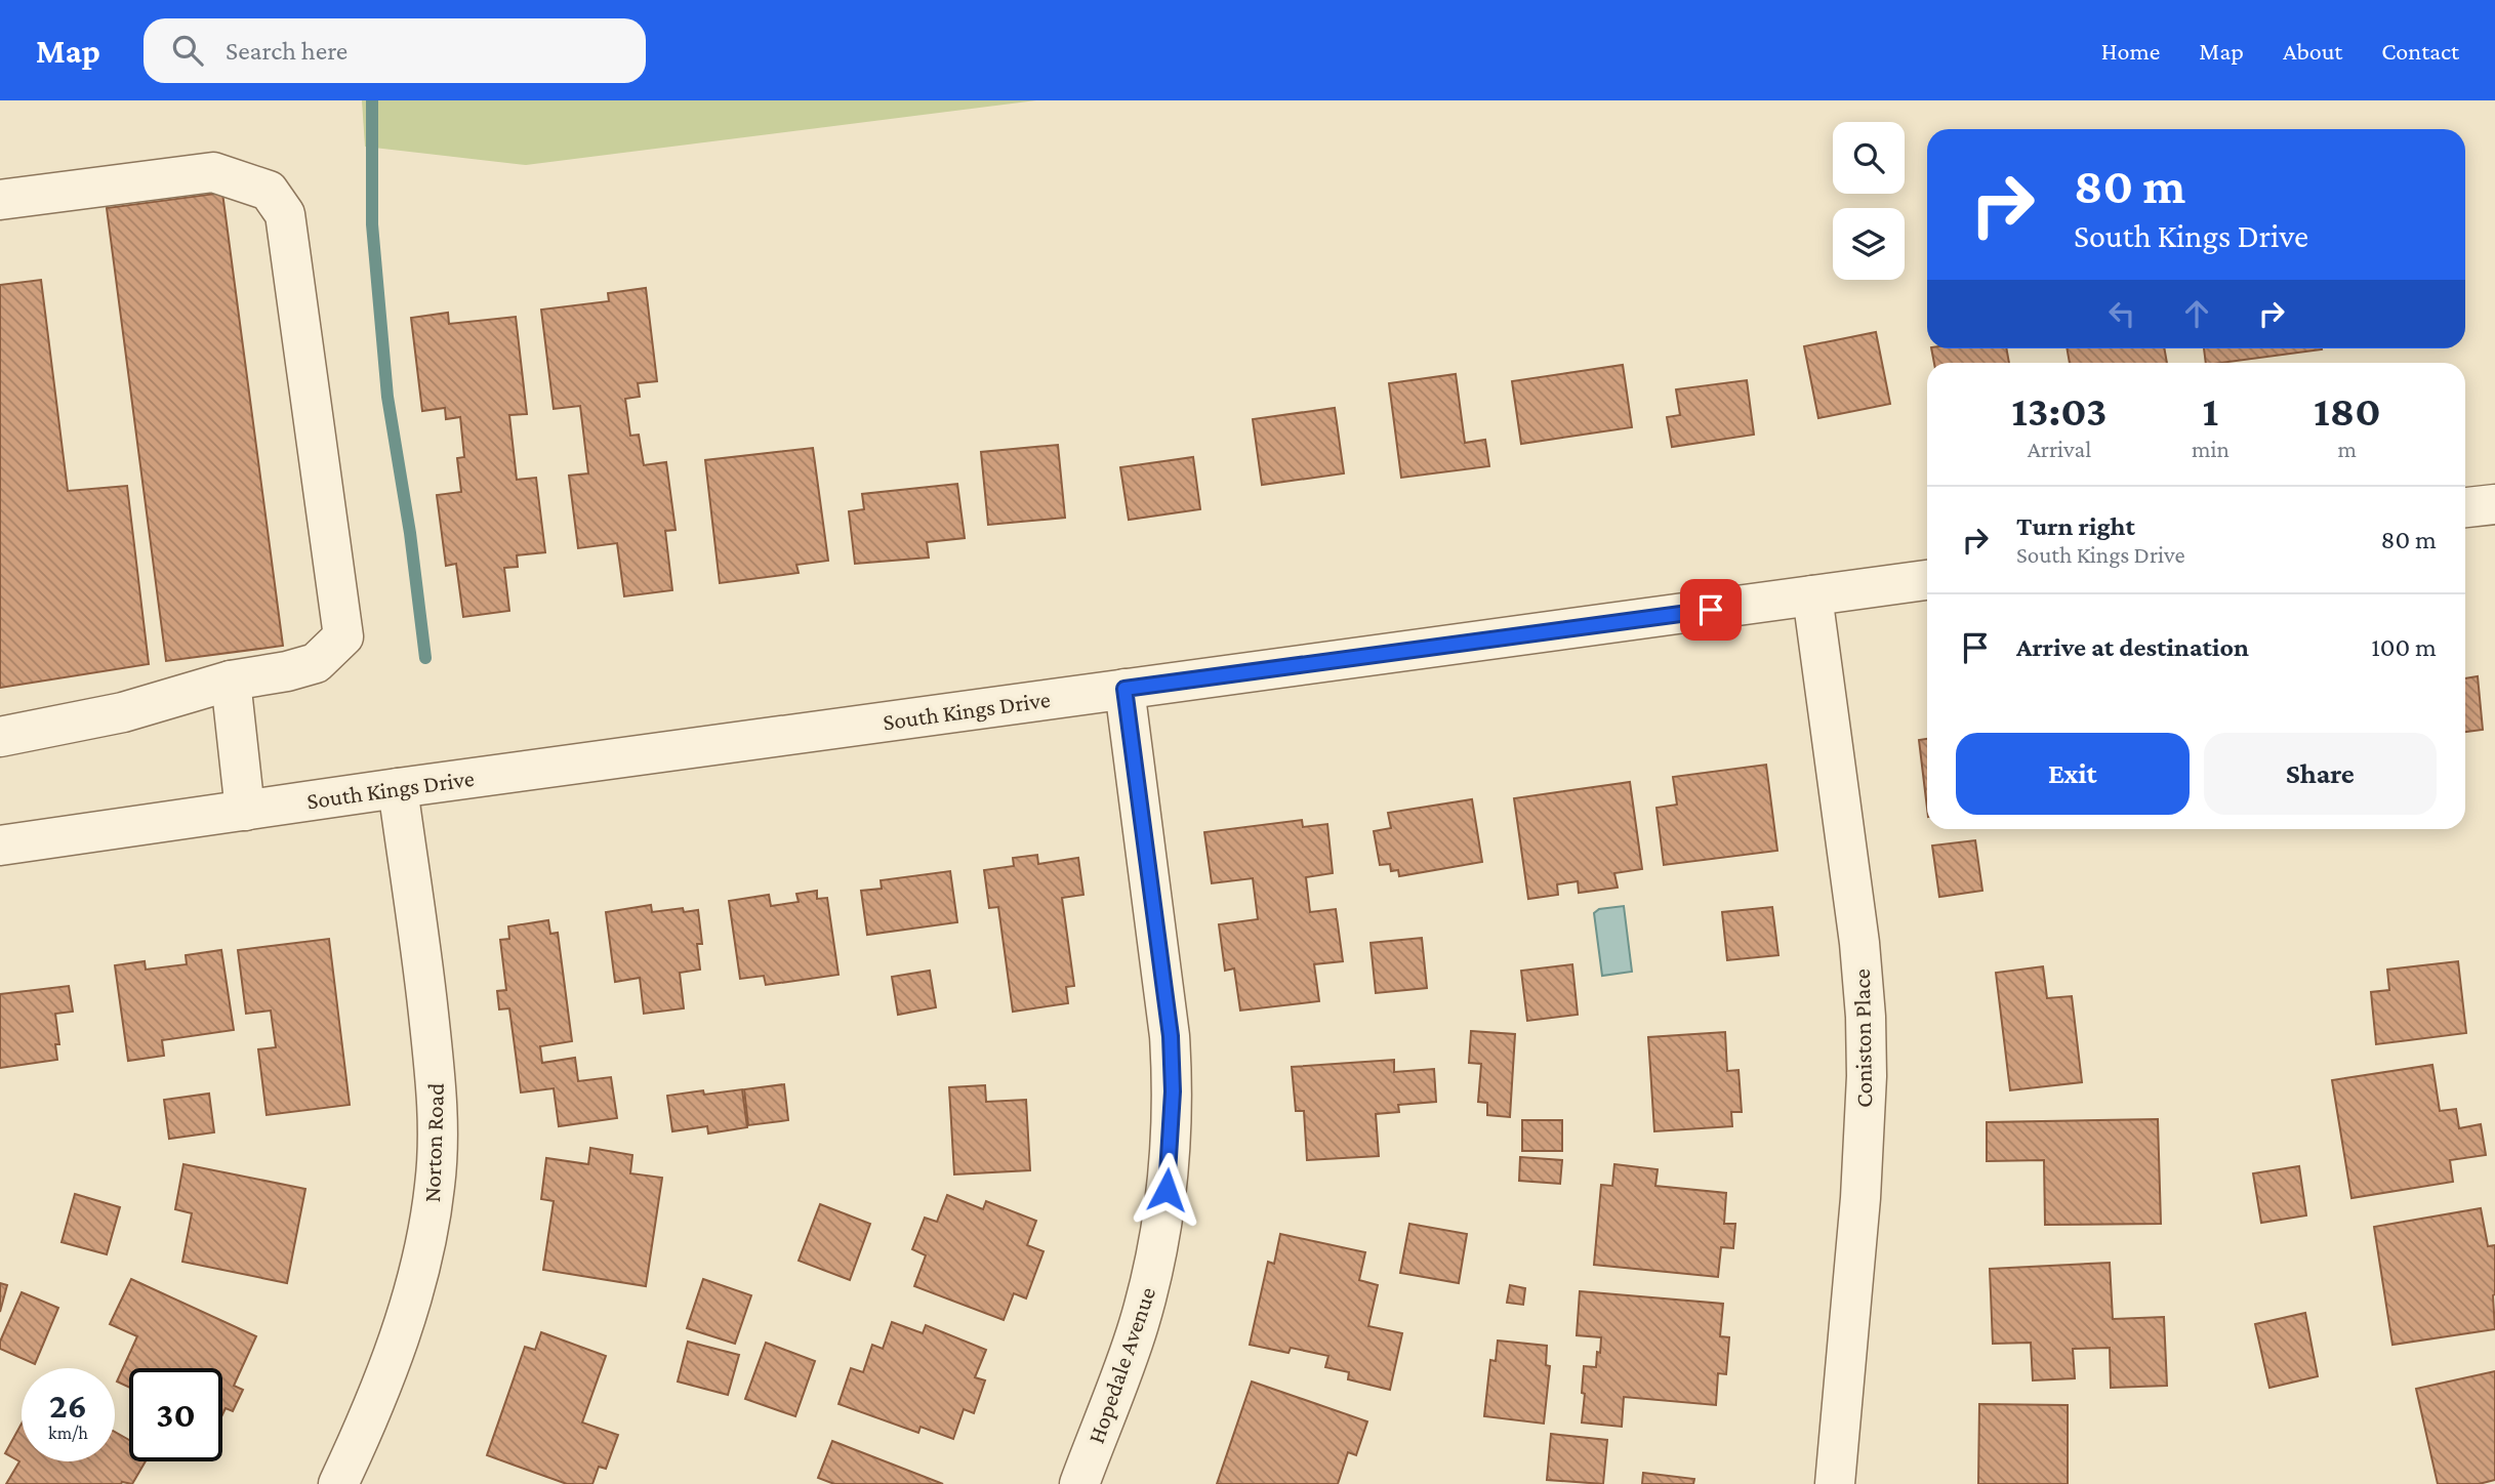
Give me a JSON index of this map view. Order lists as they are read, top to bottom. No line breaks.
{"streets":{"street":["South Kings Drive","Coniston Place","Norton Road","Hopedale Avenue"]},"crossings":[["South Kings Drive","Coniston Place"],["South Kings Drive","Norton Road"],["South Kings Drive","Hopedale Avenue"]],"page":{"header":"Map","search":"Search here","nav":["Home","Map","About","Contact"],"turn":["80 m","South Kings Drive"],"eta":["13:03","Arrival","1","min","180","m"],"list":[{"name":"Turn right","note":"South Kings Drive","value":"80 m"},{"name":"Arrive at destination","value":"100 m"}],"buttons":["Exit","Share"],"speed":"26 km/h","limit":"30"}}
